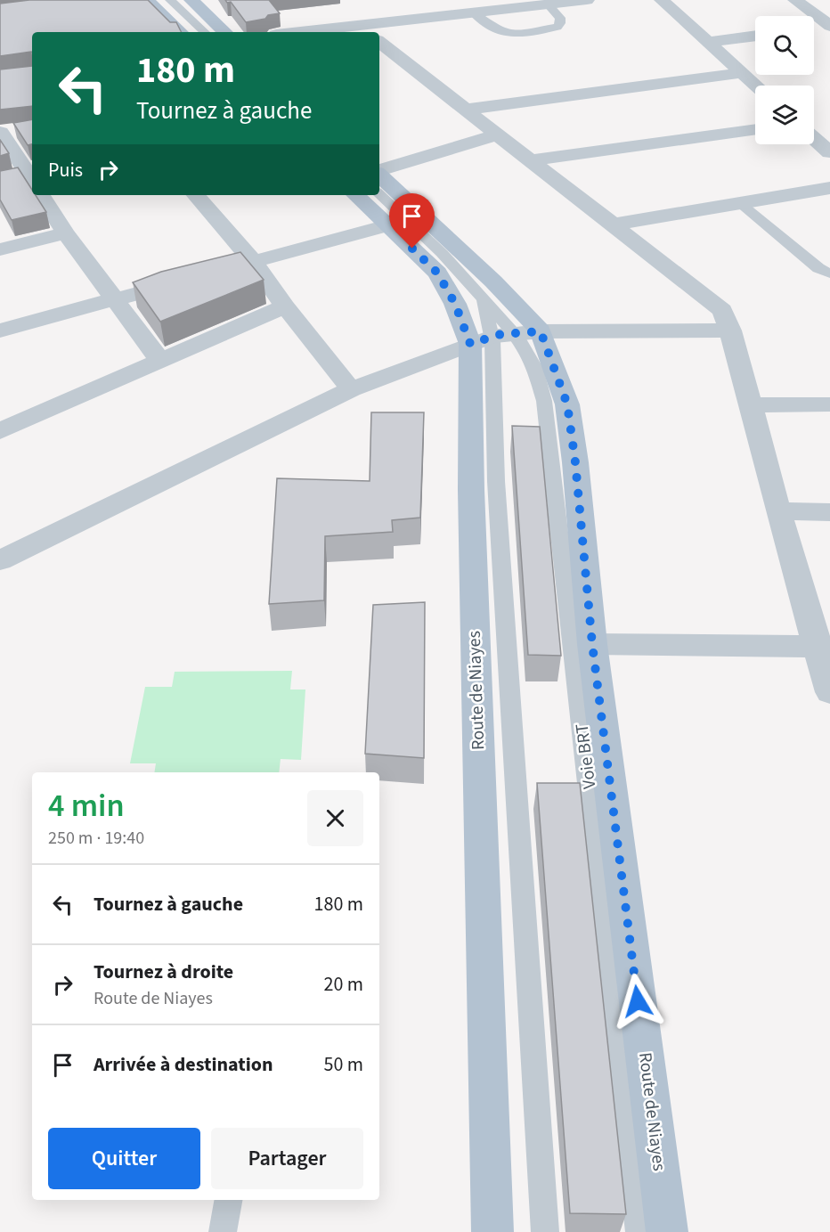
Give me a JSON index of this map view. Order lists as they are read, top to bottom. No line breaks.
{"streets":{"main road":["Route de Niayes"],"lane":["Voie BRT"]},"crossings":[["Route de Niayes","Voie BRT"]],"page":{"turn":["180 m","Tournez à gauche"],"then":"Puis","heading":["4 min","250 m · 19:40"],"list":[{"name":"Tournez à gauche","value":"180 m"},{"name":"Tournez à droite","note":"Route de Niayes","value":"20 m"},{"name":"Arrivée à destination","value":"50 m"}],"buttons":["Quitter","Partager"]}}
